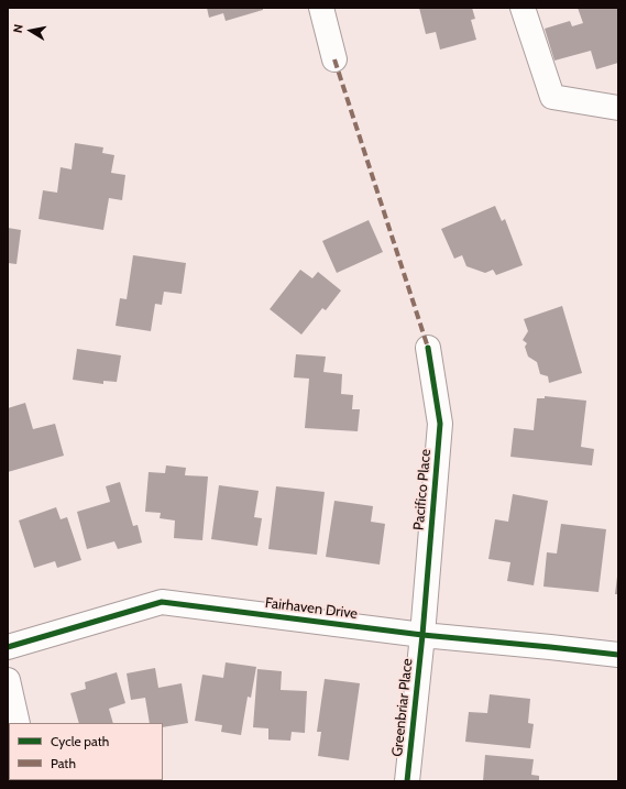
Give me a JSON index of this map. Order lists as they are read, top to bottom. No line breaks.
{"streets":{"street":["Pacifico Place","Fairhaven Drive","Greenbriar Place"]},"crossings":[["Pacifico Place","Fairhaven Drive"],["Pacifico Place","Greenbriar Place"],["Fairhaven Drive","Greenbriar Place"]],"legend":["Cycle path","Path"],"north":"left"}
